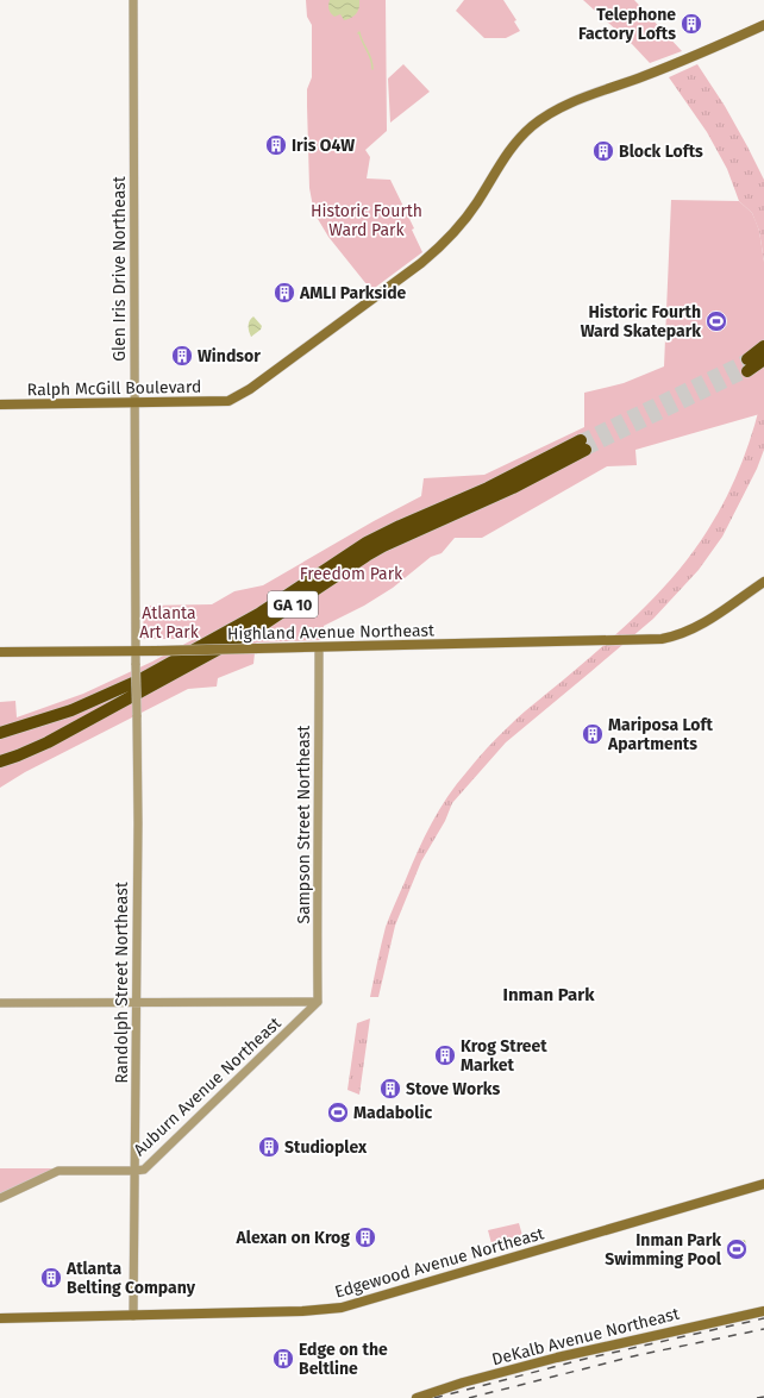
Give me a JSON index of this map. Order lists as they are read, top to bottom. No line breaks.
{"streets":{"highway":["GA 10"],"main road":["Ralph McGill Boulevard","Highland Avenue Northeast","Edgewood Avenue Northeast","DeKalb Avenue Northeast"],"street":["Glen Iris Drive Northeast","Sampson Street Northeast","Randolph Street Northeast","Auburn Avenue Northeast"]},"crossings":[["Glen Iris Drive Northeast","Ralph McGill Boulevard"],["Glen Iris Drive Northeast","Highland Avenue Northeast"],["Glen Iris Drive Northeast","Randolph Street Northeast"],["Highland Avenue Northeast","Sampson Street Northeast"],["Highland Avenue Northeast","Randolph Street Northeast"],["Sampson Street Northeast","Auburn Avenue Northeast"],["Randolph Street Northeast","Auburn Avenue Northeast"],["Randolph Street Northeast","Edgewood Avenue Northeast"]],"districts":["Inman Park"],"parks":["Historic Fourth Ward Park","Freedom Park","Atlanta Art Park"],"places":{"building":["Telephone Factory Lofts","Iris O4W","Block Lofts","AMLI Parkside","Windsor","Mariposa Loft Apartments","Krog Street Market","Stove Works","Studioplex","Alexan on Krog","Atlanta Belting Company","Edge on the Beltline"],"sports":["Historic Fourth Ward Skatepark","Madabolic","Inman Park Swimming Pool"]}}
